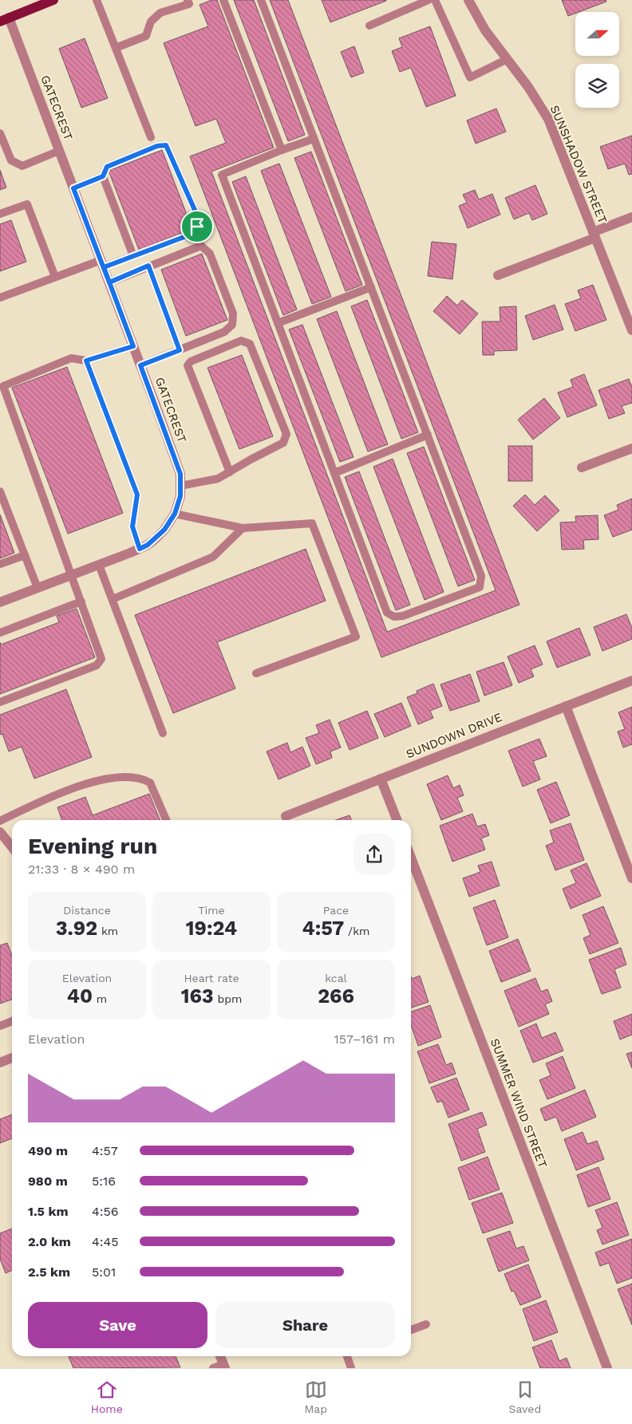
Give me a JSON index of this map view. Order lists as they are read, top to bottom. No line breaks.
{"streets":{"street":["GATECREST","SUNSHADOW STREET","SUNDOWN DRIVE","SUMMER WIND STREET"]},"north":"right","page":{"heading":["Evening run","21:33 · 8 × 490 m"],"stats":[["Distance","3.92 km"],["Time","19:24"],["Pace","4:57 /km"],["Elevation","40 m"],["Heart rate","163 bpm"],["kcal","266"]],"chart":["Elevation","157–161 m"],"list":[{"name":"490 m","note":"4:57"},{"name":"980 m","note":"5:16"},{"name":"1.5 km","note":"4:56"},{"name":"2.0 km","note":"4:45"},{"name":"2.5 km","note":"5:01"}],"buttons":["Save","Share"],"tabs":["Home","Map","Saved"]}}
